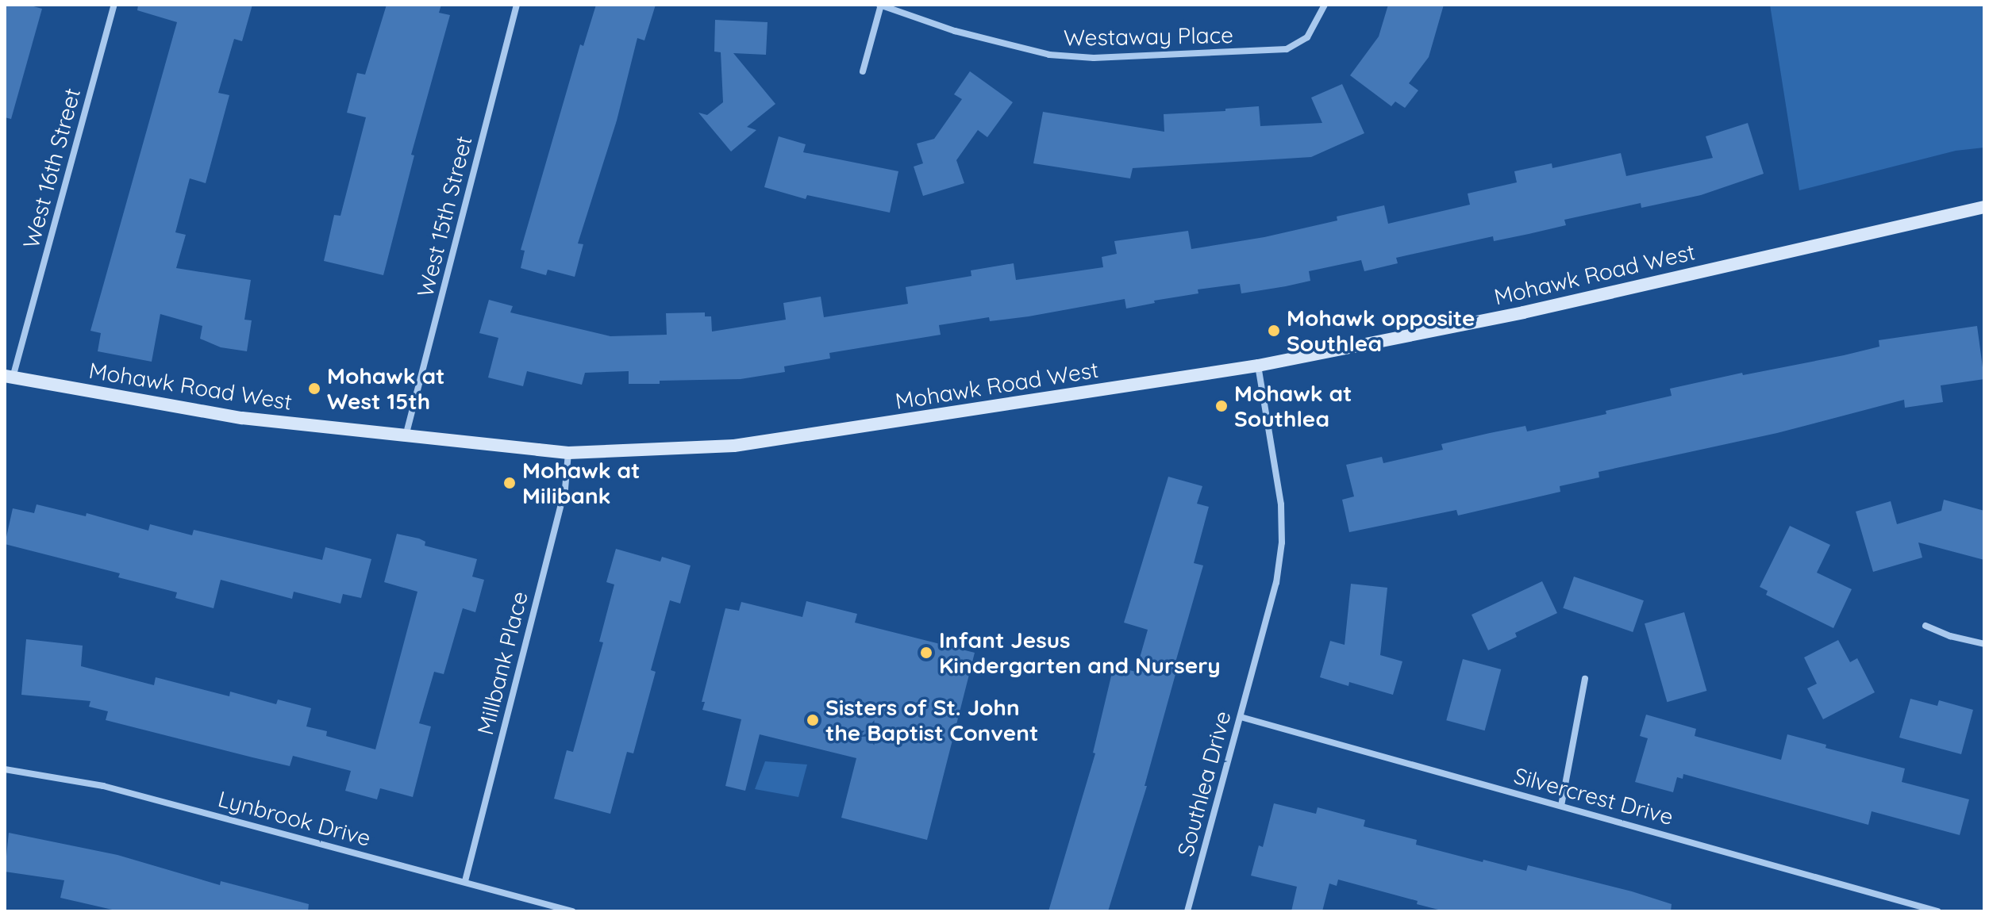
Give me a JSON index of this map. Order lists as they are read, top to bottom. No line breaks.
{"streets":{"main road":["Mohawk Road West"],"street":["Westaway Place","West 16th Street","West 15th Street","Millbank Place","Southlea Drive","Silvercrest Drive","Lynbrook Drive"]},"crossings":[["West 16th Street","Mohawk Road West"],["West 15th Street","Mohawk Road West"],["Mohawk Road West","Millbank Place"],["Mohawk Road West","Southlea Drive"],["Millbank Place","Lynbrook Drive"],["Southlea Drive","Silvercrest Drive"]],"places":["Mohawk opposite Southlea","Mohawk at West 15th","Mohawk at Southlea","Mohawk at Milibank","Infant Jesus Kindergarten and Nursery","Sisters of St. John the Baptist Convent"]}
